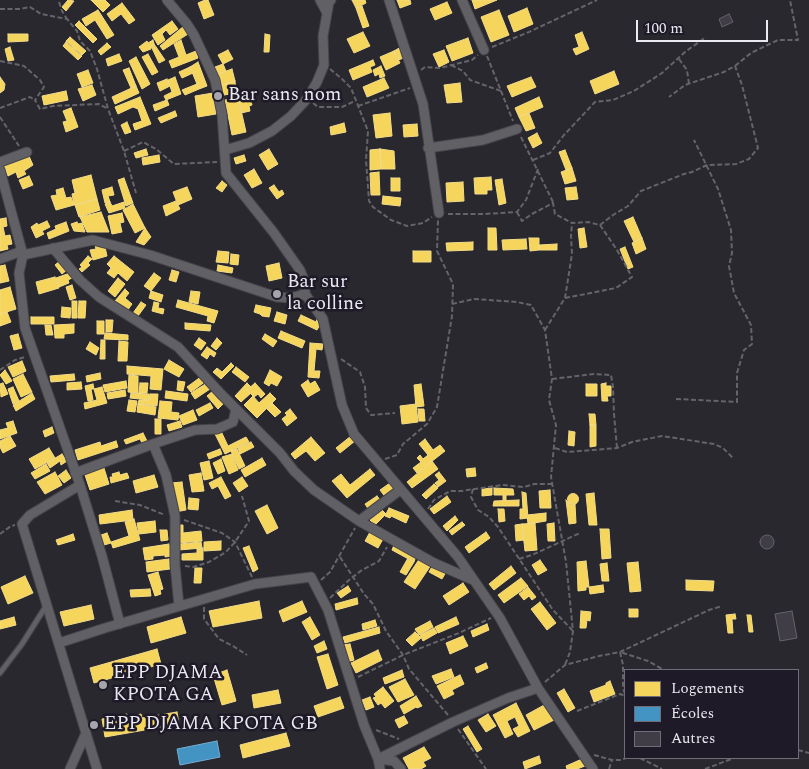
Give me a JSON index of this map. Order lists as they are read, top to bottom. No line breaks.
{"places":["Bar sans nom","Bar sur la colline","EPP DJAMA KPOTA GA","EPP DJAMA KPOTA GB"],"legend":["Logements","Écoles","Autres"],"scale_bar":"100 m"}
